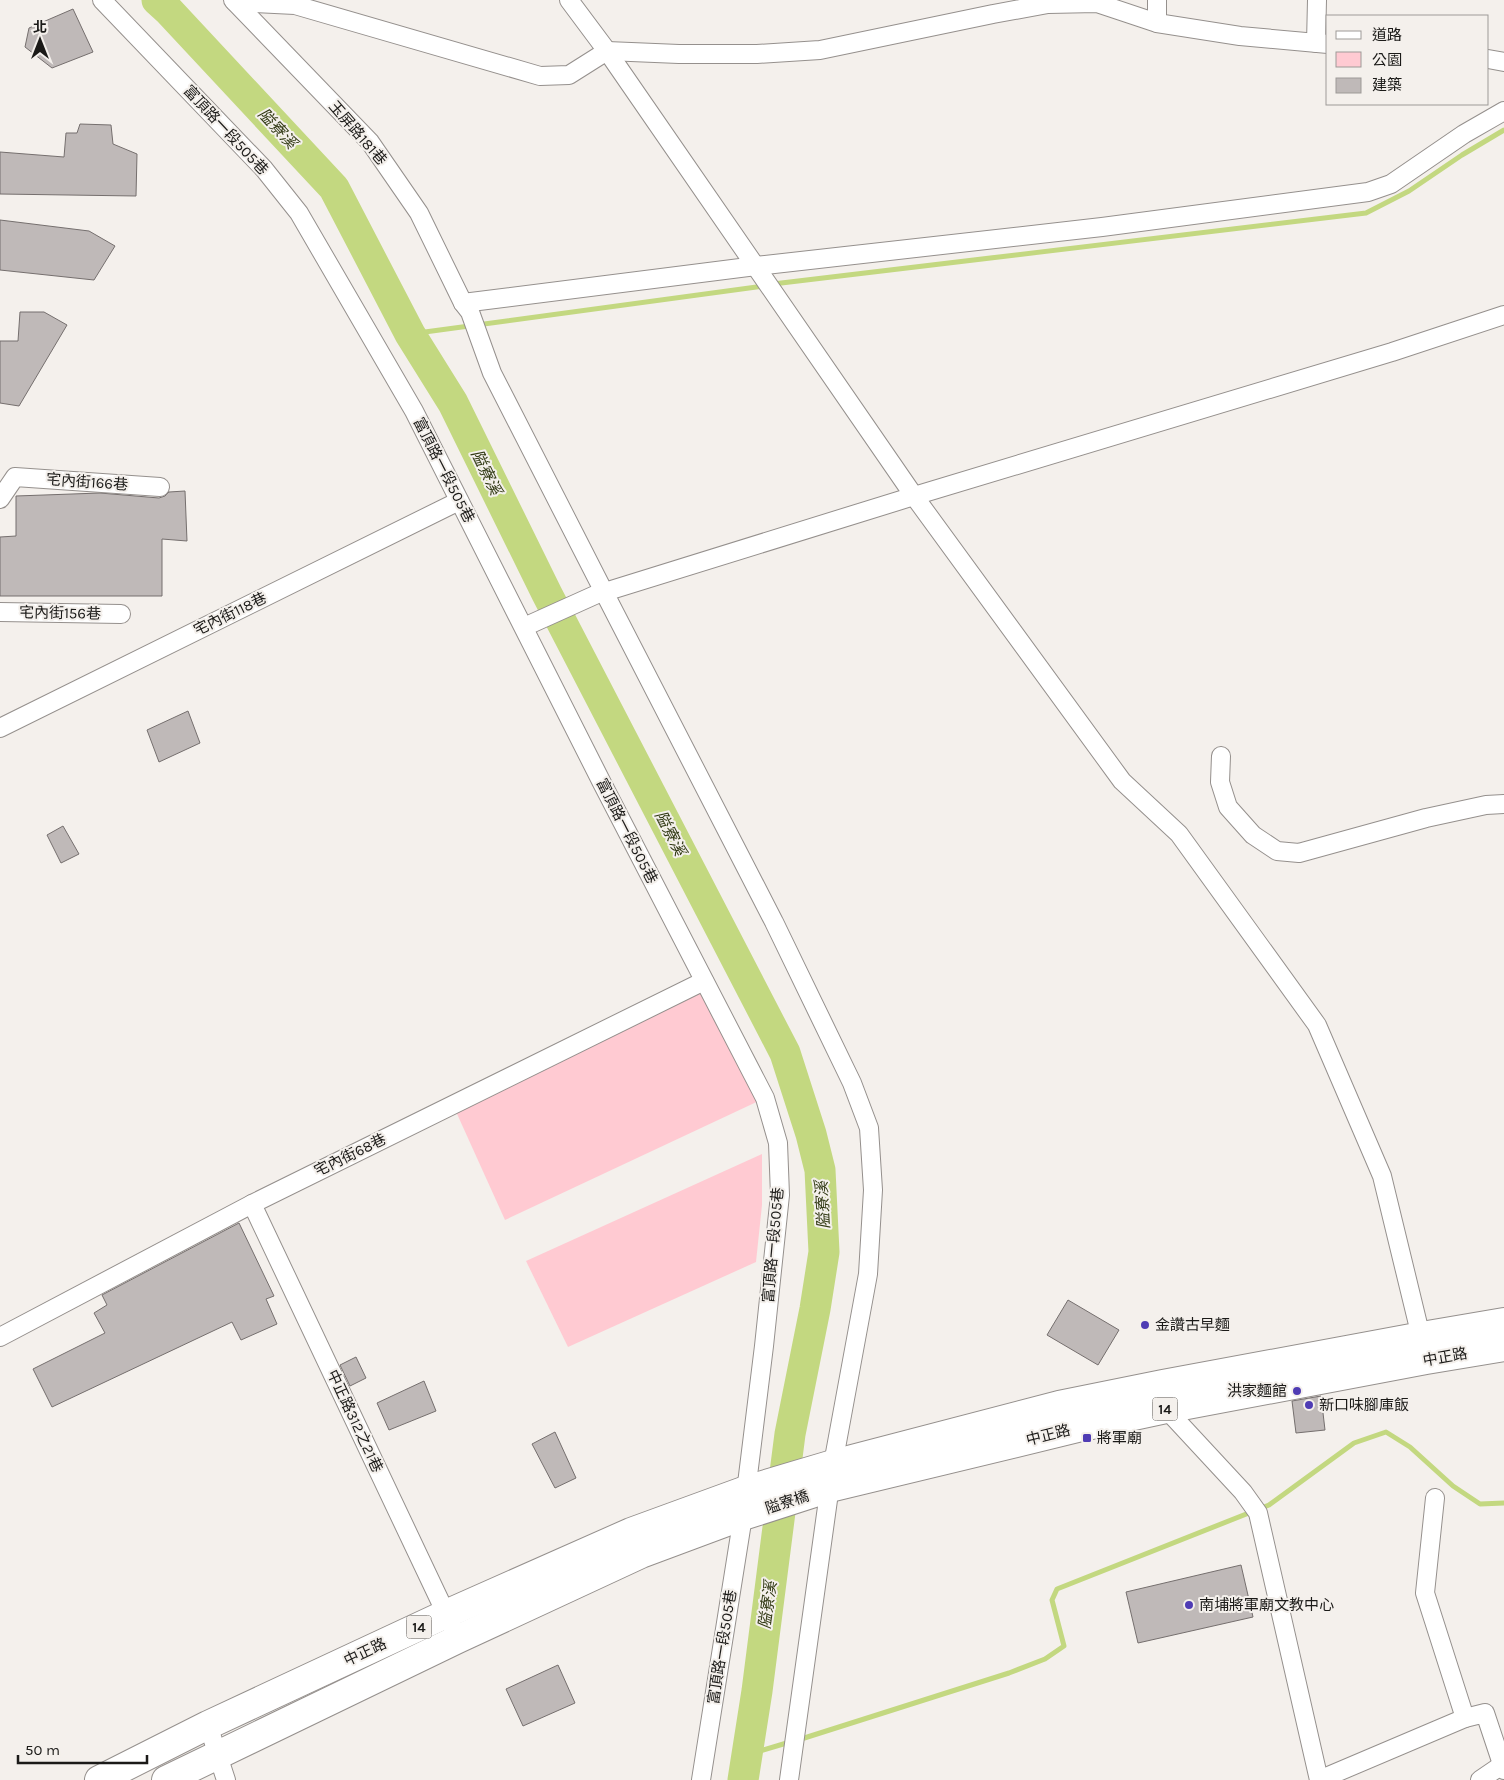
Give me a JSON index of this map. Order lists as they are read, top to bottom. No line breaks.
{"streets":{"main road":["中正路","14","隘寮橋"],"street":["富頂路一段505巷","玉屏路181巷","宅內街166巷","宅內街156巷","宅內街118巷","宅內街68巷","中正路312之21巷"]},"crossings":[["富頂路一段505巷","宅內街118巷"],["富頂路一段505巷","宅內街68巷"],["富頂路一段505巷","中正路"],["富頂路一段505巷","隘寮橋"],["玉屏路181巷","中正路"],["玉屏路181巷","隘寮橋"],["宅內街68巷","中正路312之21巷"],["中正路","中正路312之21巷"],["中正路","隘寮橋"]],"water":["隘寮溪"],"places":{"other":["金讚古早麵","洪家麵館","新口味腳庫飯","南埔將軍廟文教中心"],"transit":["將軍廟"]},"legend":["道路","公園","建築"],"scale_bar":"50 m","north":"top"}
